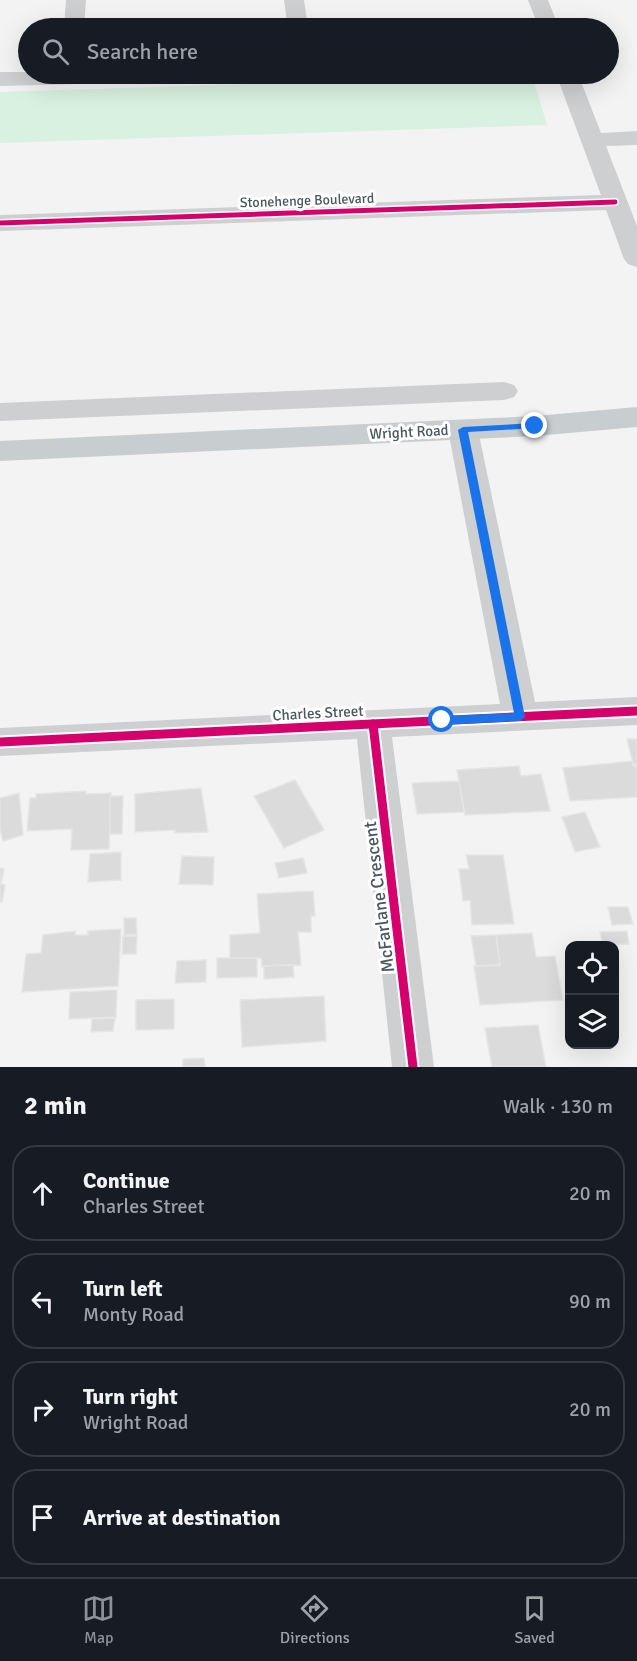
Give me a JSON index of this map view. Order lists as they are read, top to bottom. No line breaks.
{"streets":{"main road":["Wright Road"],"street":["Stonehenge Boulevard","Charles Street","McFarlane Crescent"]},"crossings":[["Charles Street","McFarlane Crescent"]],"page":{"search":"Search here","heading":["2 min","Walk · 130 m"],"list":[["Continue","Charles Street","20 m"],["Turn left","Monty Road","90 m"],["Turn right","Wright Road","20 m"],"Arrive at destination"],"nav":["Map","Directions","Saved"]}}
